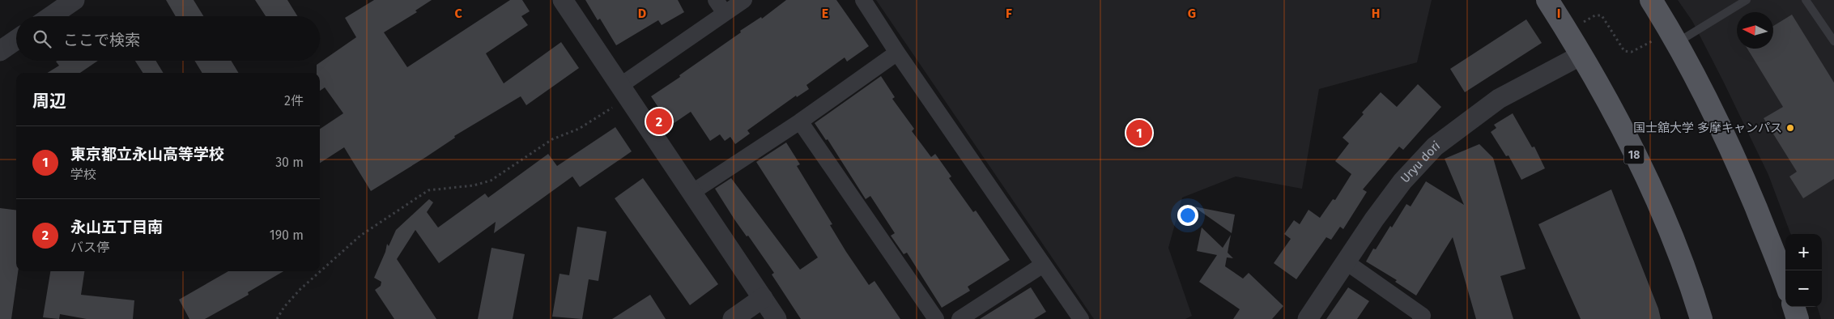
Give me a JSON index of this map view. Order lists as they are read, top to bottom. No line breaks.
{"streets":{"main road":["18"],"street":["Uryu dori"]},"crossings":[["18","Uryu dori"]],"places":["国士舘大学 多摩キャンパス"],"north":"left","page":{"search":"ここで検索","heading":["周辺","2件"],"pins":["2","1"],"list":[{"mark":"1","name":"東京都立永山高等学校","note":"学校","value":"30 m"},{"mark":"2","name":"永山五丁目南","note":"バス停","value":"190 m"}],"map_buttons":["+","−"]},"grid":{"columns":["C","D","E","F","G","H","I"]}}
